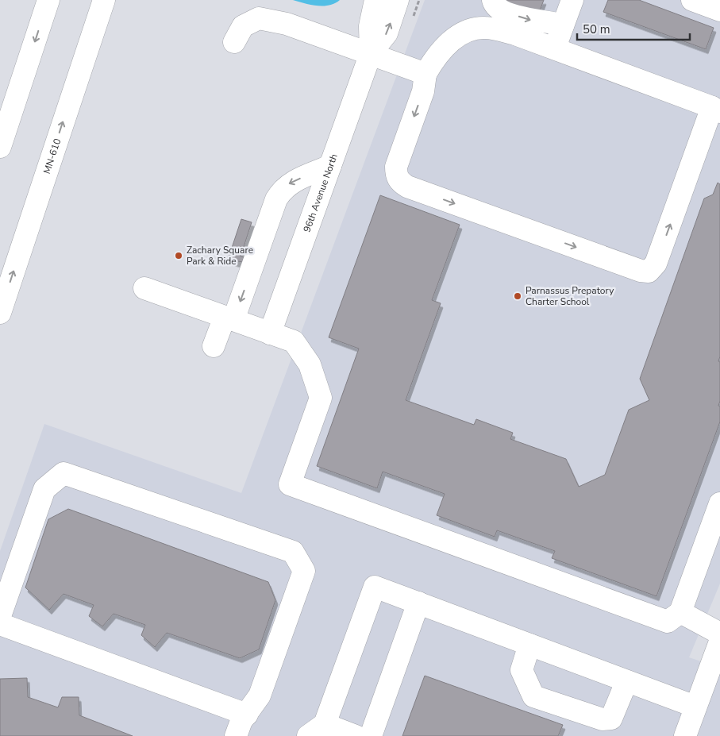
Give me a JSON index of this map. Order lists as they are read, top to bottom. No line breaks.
{"streets":{"main road":["MN-610","96th Avenue North"]},"places":["Zachary Square Park & Ride","Parnassus Prepatory Charter School"],"scale_bar":"50 m"}
